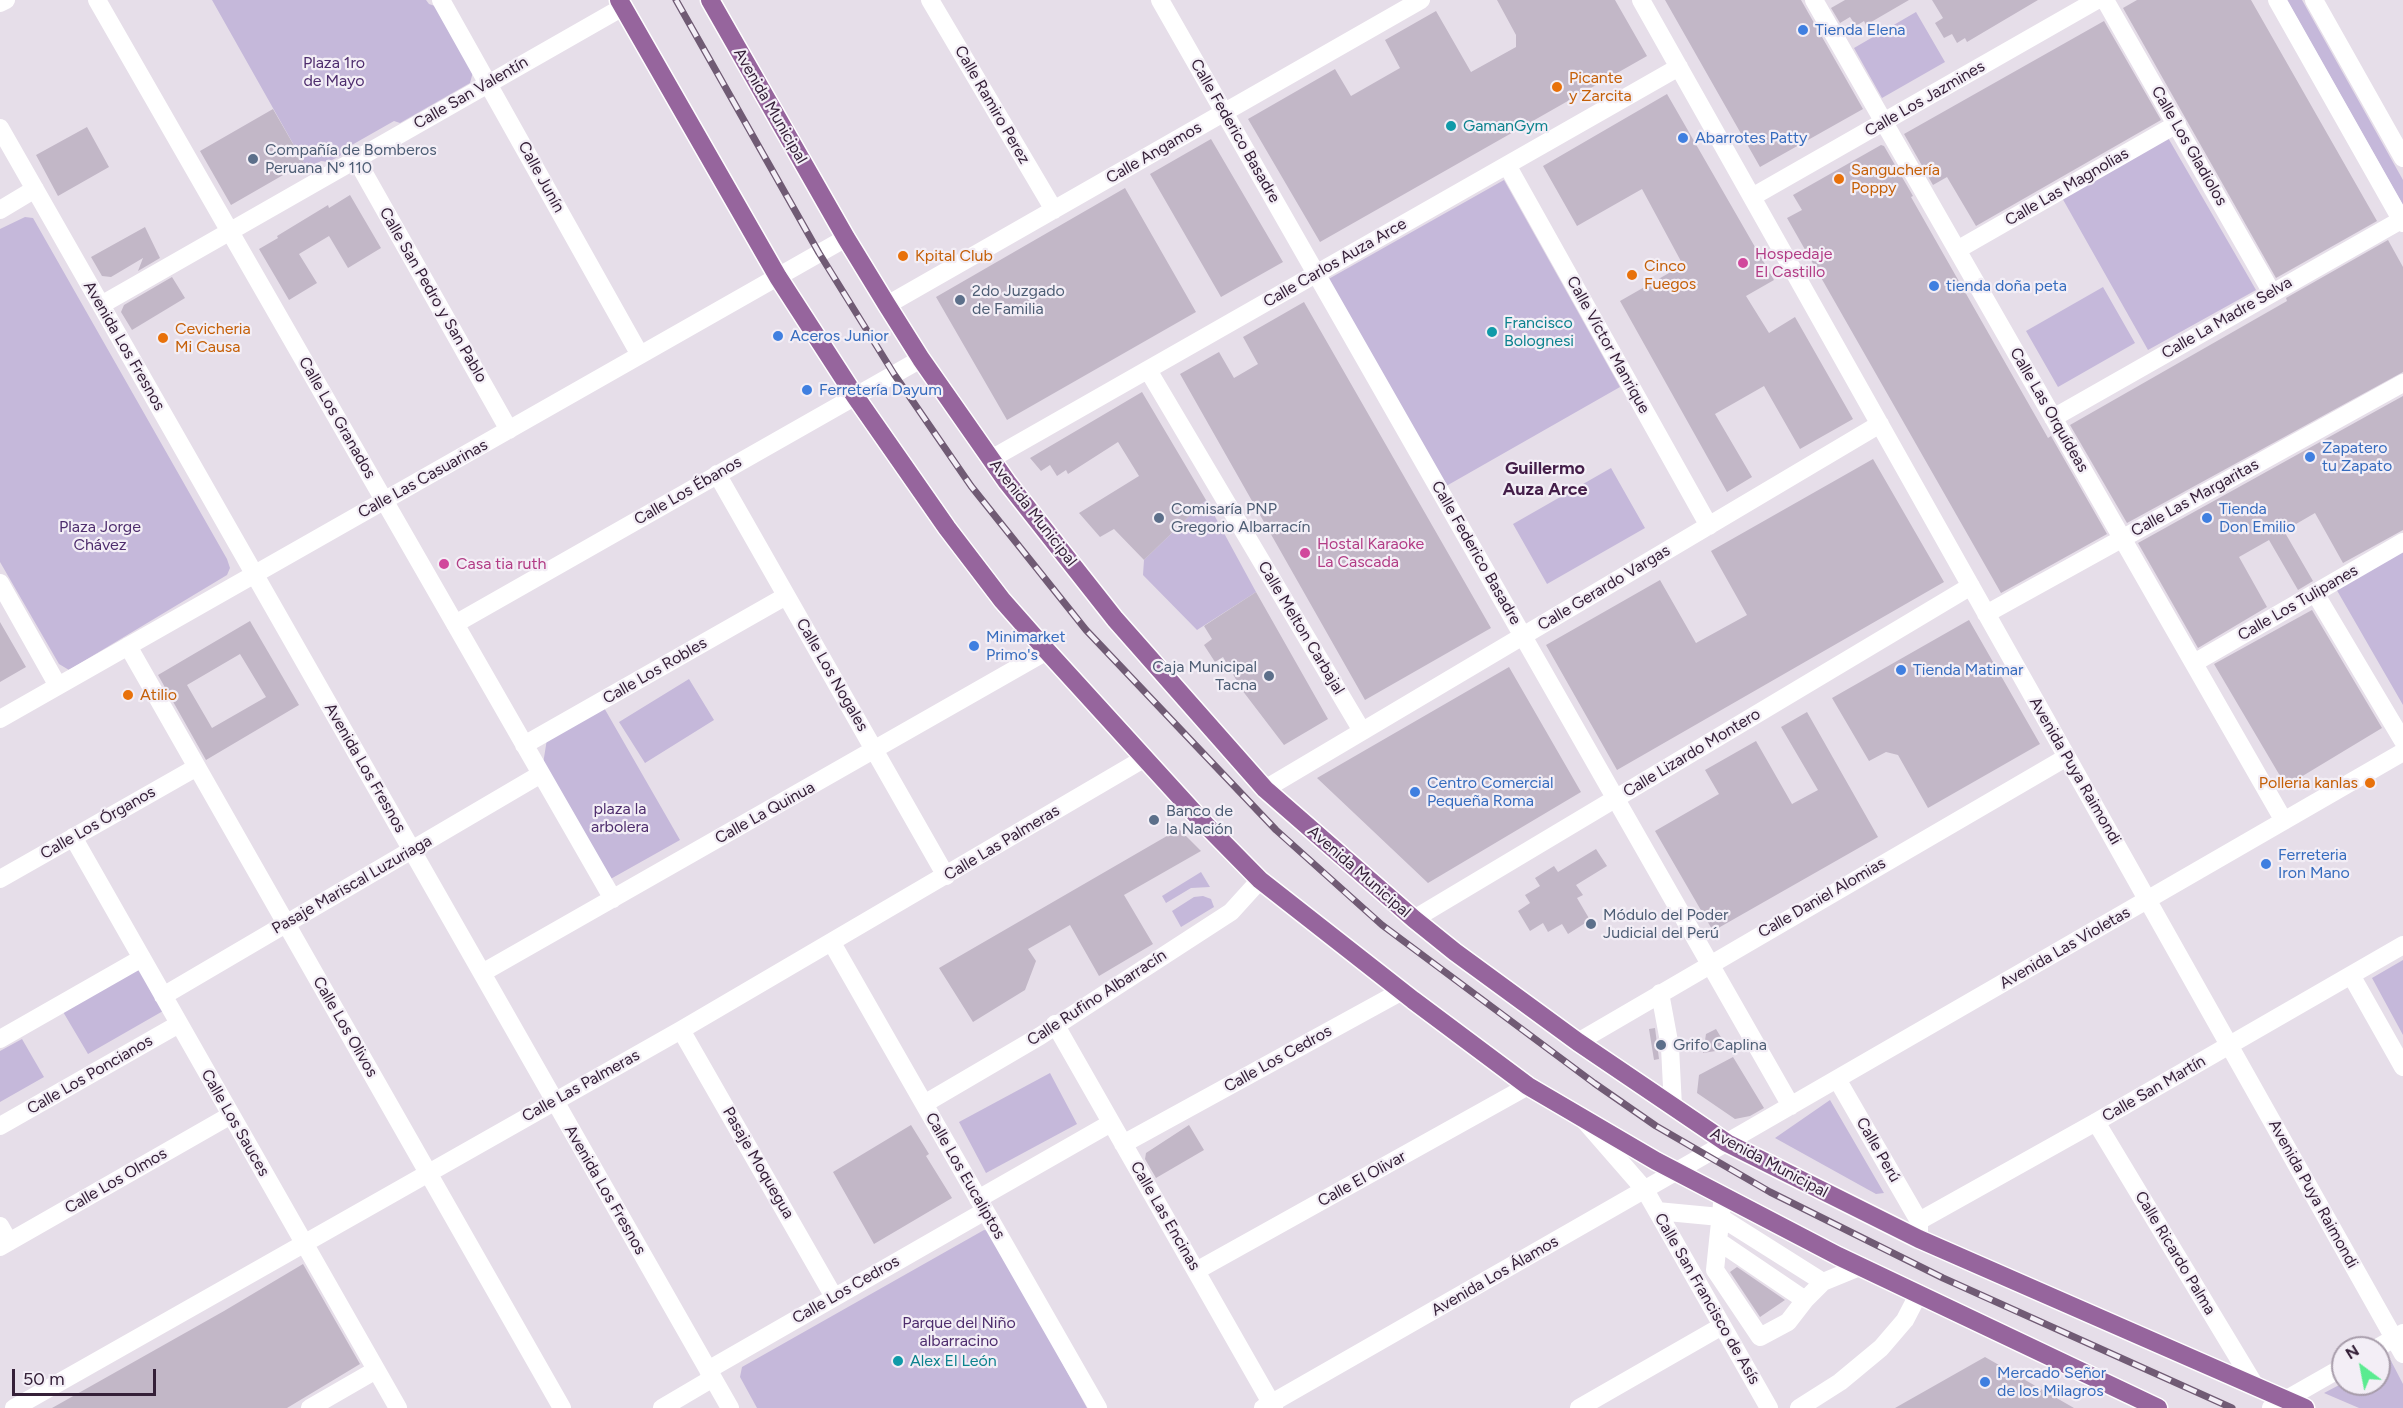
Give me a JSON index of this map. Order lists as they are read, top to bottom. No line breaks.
{"streets":{"main road":["Avenida Municipal"],"street":["Calle San Valentín","Calle Los Jazmines","Calle Ramiro Perez","Calle Federico Basadre","Calle Los Gladiolos","Calle Angamos","Calle Junín","Calle Las Magnolias","Calle Carlos Auza Arce","Calle San Pedro y San Pablo","Calle La Madre Selva","Calle Víctor Manrique","Avenida Los Fresnos","Calle Las Orquídeas","Calle Los Granados","Calle Las Casuarinas","Calle Los Ébanos","Calle Las Margaritas","Calle Gerardo Vargas","Calle Los Tulipanes","Calle Melton Carbajal","Calle Los Robles","Calle Los Nogales","Calle Lizardo Montero","Avenida Puya Raimondi","Calle La Quinua","Calle Los Órganos","Calle Las Palmeras","Pasaje Mariscal Luzuriaga","Calle Daniel Alomias","Avenida Las Violetas","Calle Rufino Albarracín","Calle Los Olivos","Calle Los Cedros","Calle Los Poncianos","Calle San Martín","Calle Los Sauces","Calle Perú","Pasaje Moquegua","Calle Los Eucaliptos","Calle El Olivar","Calle Los Olmos","Calle Las Encinas","Calle Ricardo Palma","Avenida Los Álamos","Calle San Francisco de Asís"]},"crossings":[["Calle San Valentín","Calle Junín"],["Calle San Valentín","Calle San Pedro y San Pablo"],["Calle San Valentín","Avenida Los Fresnos"],["Calle San Valentín","Calle Los Granados"],["Calle Los Jazmines","Calle Las Orquídeas"],["Calle Los Jazmines","Avenida Puya Raimondi"],["Calle Ramiro Perez","Calle Angamos"],["Avenida Municipal","Calle Angamos"],["Avenida Municipal","Calle Carlos Auza Arce"],["Avenida Municipal","Calle Las Casuarinas"],["Avenida Municipal","Calle Los Ébanos"],["Avenida Municipal","Calle Gerardo Vargas"],["Avenida Municipal","Calle Lizardo Montero"],["Avenida Municipal","Calle Daniel Alomias"],["Avenida Municipal","Avenida Las Violetas"],["Avenida Municipal","Calle San Martín"],["Avenida Municipal","Calle Perú"],["Avenida Municipal","Calle Ricardo Palma"],["Avenida Municipal","Avenida Los Álamos"],["Calle Federico Basadre","Calle Angamos"],["Calle Federico Basadre","Calle Carlos Auza Arce"],["Calle Federico Basadre","Calle Gerardo Vargas"],["Calle Federico Basadre","Calle Lizardo Montero"],["Calle Federico Basadre","Calle Daniel Alomias"],["Calle Federico Basadre","Avenida Las Violetas"],["Calle Los Gladiolos","Calle Las Magnolias"],["Calle Los Gladiolos","Calle La Madre Selva"],["Calle Junín","Calle Las Casuarinas"],["Calle Las Magnolias","Calle Las Orquídeas"],["Calle Carlos Auza Arce","Calle Víctor Manrique"],["Calle Carlos Auza Arce","Calle Melton Carbajal"],["Calle Carlos Auza Arce","Avenida Puya Raimondi"],["Calle San Pedro y San Pablo","Calle Las Casuarinas"],["Calle La Madre Selva","Calle Las Orquídeas"],["Calle Víctor Manrique","Calle Gerardo Vargas"],["Avenida Los Fresnos","Calle Las Casuarinas"],["Avenida Los Fresnos","Calle La Quinua"],["Avenida Los Fresnos","Calle Las Palmeras"],["Avenida Los Fresnos","Pasaje Mariscal Luzuriaga"],["Avenida Los Fresnos","Calle Los Cedros"],["Calle Las Orquídeas","Calle Las Margaritas"],["Calle Las Orquídeas","Calle Los Tulipanes"],["Calle Las Orquídeas","Avenida Las Violetas"],["Calle Los Granados","Calle Las Casuarinas"],["Calle Los Granados","Calle Los Ébanos"],["Calle Los Granados","Calle Los Robles"],["Calle Los Granados","Calle La Quinua"],["Calle Los Granados","Pasaje Mariscal Luzuriaga"],["Calle Las Casuarinas","Calle Los Olivos"],["Calle Los Ébanos","Calle Los Nogales"],["Calle Las Margaritas","Avenida Puya Raimondi"],["Calle Gerardo Vargas","Calle Melton Carbajal"],["Calle Gerardo Vargas","Avenida Puya Raimondi"],["Calle Los Robles","Calle Los Nogales"],["Calle Los Nogales","Calle La Quinua"],["Calle Los Nogales","Calle Las Palmeras"],["Calle Lizardo Montero","Avenida Puya Raimondi"],["Avenida Puya Raimondi","Calle Daniel Alomias"],["Avenida Puya Raimondi","Avenida Las Violetas"],["Avenida Puya Raimondi","Calle San Martín"],["Calle Los Órganos","Calle Los Olivos"],["Calle Los Órganos","Calle Los Sauces"],["Calle Las Palmeras","Calle Los Olivos"],["Calle Las Palmeras","Calle Los Sauces"],["Calle Las Palmeras","Pasaje Moquegua"],["Calle Las Palmeras","Calle Los Eucaliptos"],["Pasaje Mariscal Luzuriaga","Calle Los Olivos"],["Pasaje Mariscal Luzuriaga","Calle Los Sauces"],["Avenida Las Violetas","Calle Perú"],["Avenida Las Violetas","Avenida Los Álamos"],["Calle Rufino Albarracín","Calle Los Eucaliptos"],["Calle Rufino Albarracín","Calle Las Encinas"],["Calle Los Cedros","Pasaje Moquegua"],["Calle Los Cedros","Calle Los Eucaliptos"],["Calle Los Cedros","Calle Las Encinas"],["Calle Los Poncianos","Calle Los Sauces"],["Calle San Martín","Calle Perú"],["Calle San Martín","Calle Ricardo Palma"],["Calle Los Sauces","Calle Los Olmos"],["Calle El Olivar","Calle Las Encinas"],["Calle Las Encinas","Avenida Los Álamos"],["Avenida Los Álamos","Calle San Francisco de Asís"]],"districts":["Guillermo Auza Arce"],"parks":["Plaza 1ro de Mayo","Plaza Jorge Chávez","plaza la arbolera","Parque del Niño albarracino"],"places":["Tienda Elena","Picante y Zarcita","GamanGym","Abarrotes Patty","Compañía de Bomberos Peruana Nº 110","Sanguchería Poppy","Kpital Club","Hospedaje El Castillo","Cinco Fuegos","tienda doña peta","2do Juzgado de Familia","Francisco Bolognesi","Aceros Junior","Cevicheria Mi Causa","Ferretería Dayum","Zapatero tu Zapato","Comisaría PNP Gregorio Albarracín","Tienda Don Emilio","Hostal Karaoke La Cascada","Casa tia ruth","Minimarket Primo's","Tienda Matimar","Caja Municipal Tacna","Atilio","Polleria kanlas","Centro Comercial Pequeña Roma","Banco de la Nación","Ferreteria Iron Mano","Módulo del Poder Judicial del Perú","Grifo Caplina","Alex El León","Mercado Señor de los Milagros"],"scale_bar":"50 m","north":"top left"}
